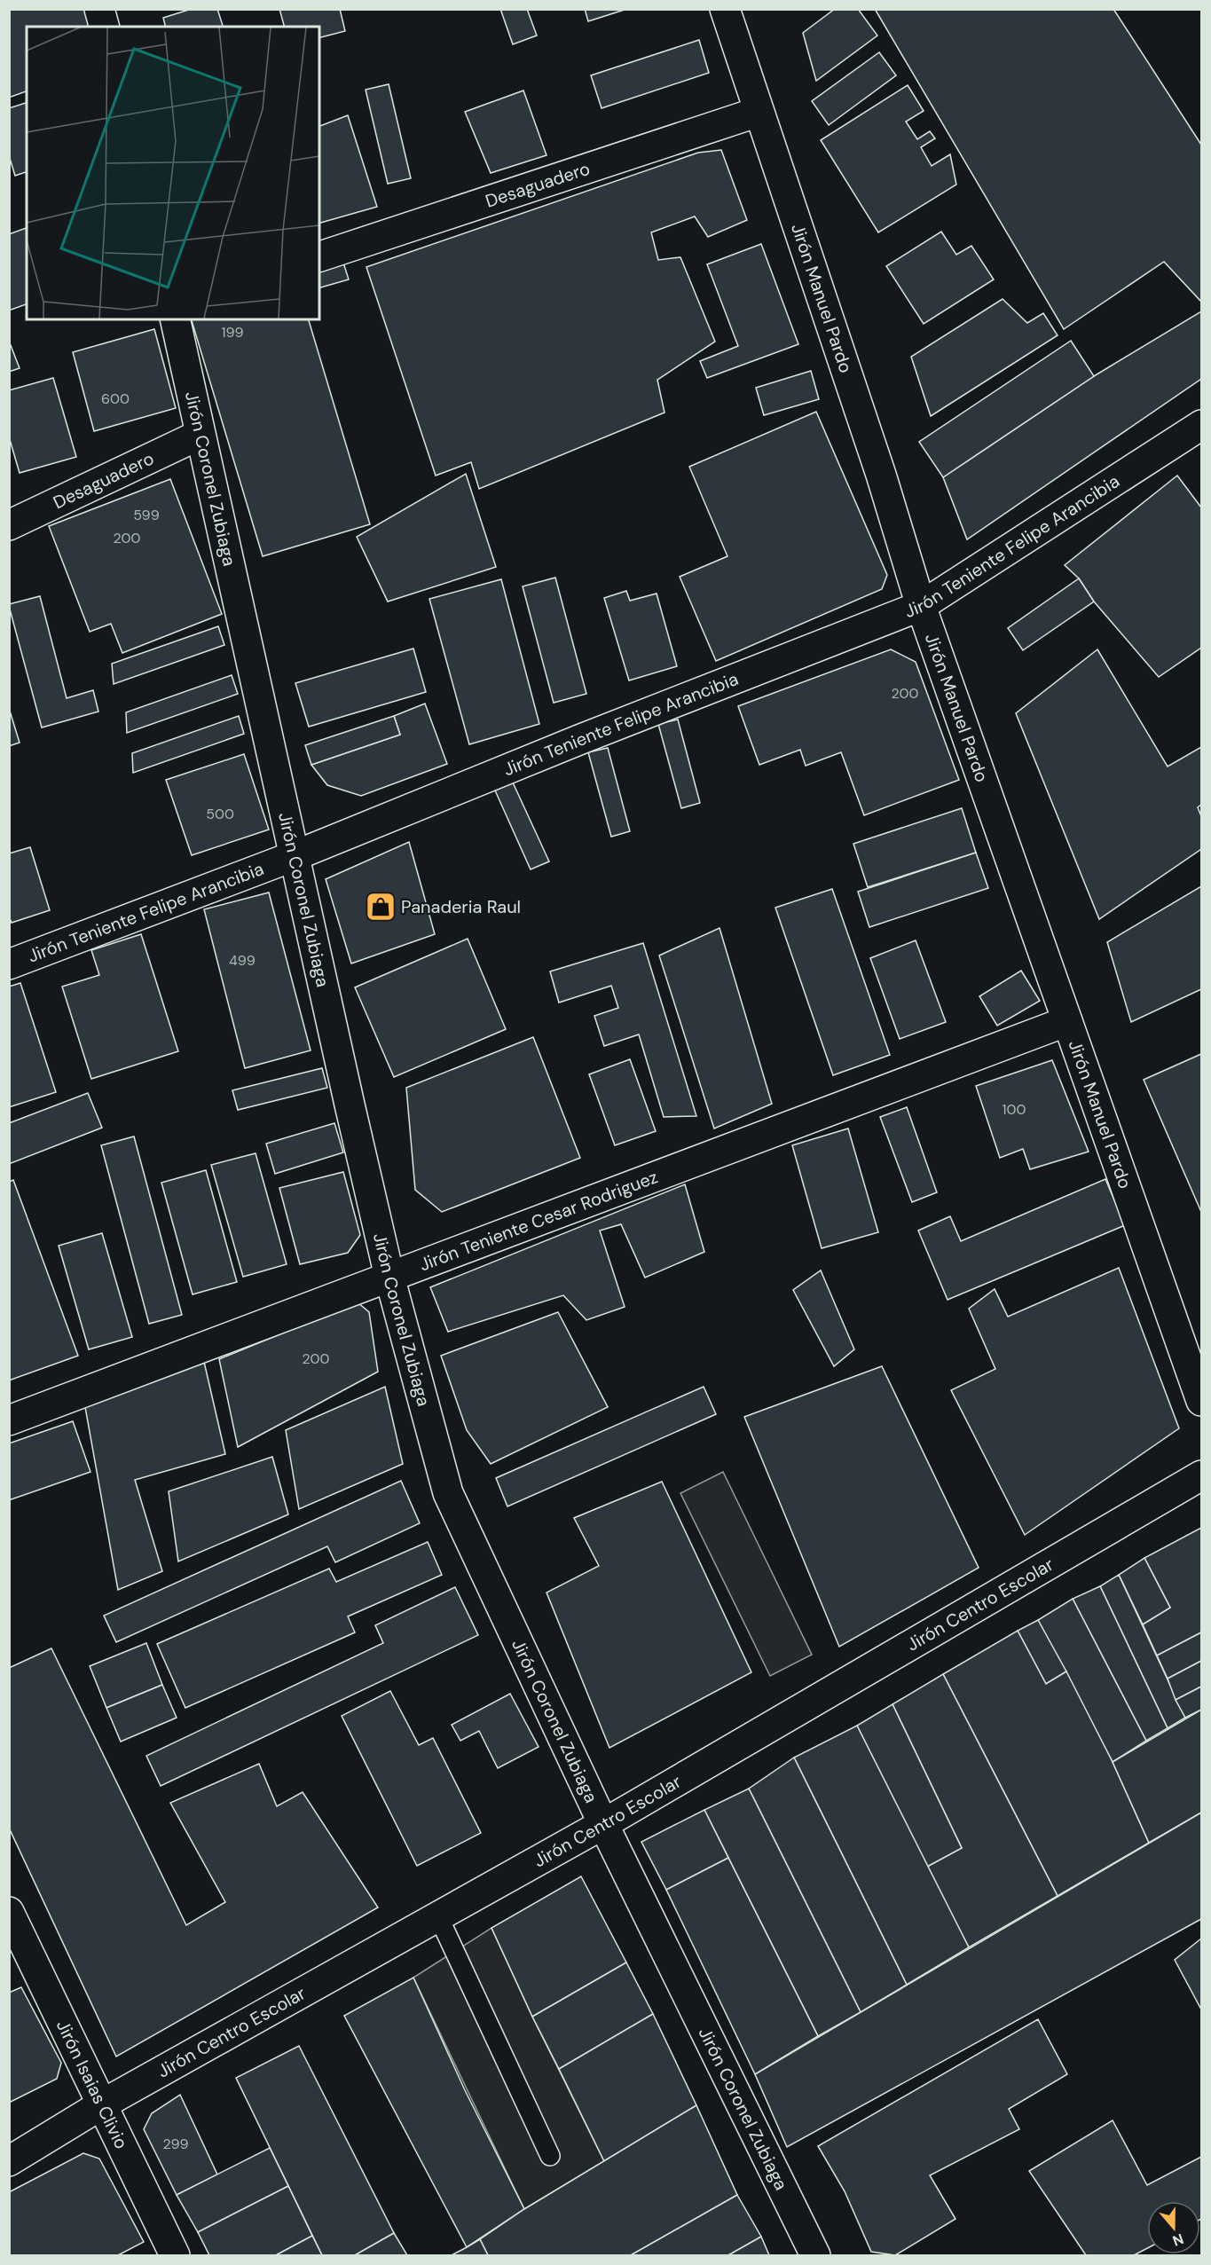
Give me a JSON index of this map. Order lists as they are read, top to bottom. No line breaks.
{"streets":{"street":["Desaguadero","Jirón Manuel Pardo","Jirón Coronel Zubiaga","Jirón Teniente Felipe Arancibia","Jirón Teniente Cesar Rodriguez","Jirón Centro Escolar","Jirón Isaias Clivio"]},"crossings":[["Desaguadero","Jirón Manuel Pardo"],["Desaguadero","Jirón Coronel Zubiaga"],["Jirón Manuel Pardo","Jirón Teniente Felipe Arancibia"],["Jirón Manuel Pardo","Jirón Teniente Cesar Rodriguez"],["Jirón Coronel Zubiaga","Jirón Teniente Felipe Arancibia"],["Jirón Coronel Zubiaga","Jirón Teniente Cesar Rodriguez"],["Jirón Coronel Zubiaga","Jirón Centro Escolar"],["Jirón Centro Escolar","Jirón Isaias Clivio"]],"places":{"shop":["Panaderia Raul"]},"house_numbers":["199","600","599","200","200","500","499","100","200","299"],"north":"bottom"}
